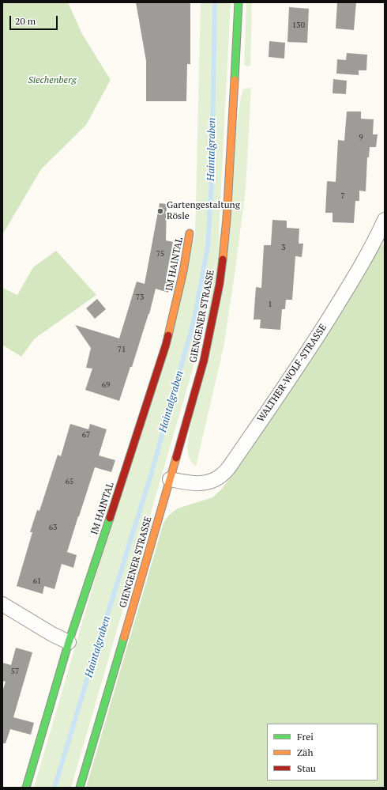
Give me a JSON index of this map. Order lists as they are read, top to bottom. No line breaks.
{"streets":{"main road":["IM HAINTAL","GIENGENER STRASSE"],"street":["WALTHER-WOLF-STRASSE"]},"crossings":[["GIENGENER STRASSE","WALTHER-WOLF-STRASSE"]],"water":["Haintalgraben"],"parks":["Siechenberg"],"places":["Gartengestaltung Rösle"],"house_numbers":["130","9","7","3","75","73","1","71","69","67","65","63","61","57"],"legend":["Frei","Zäh","Stau"],"scale_bar":"20 m"}
